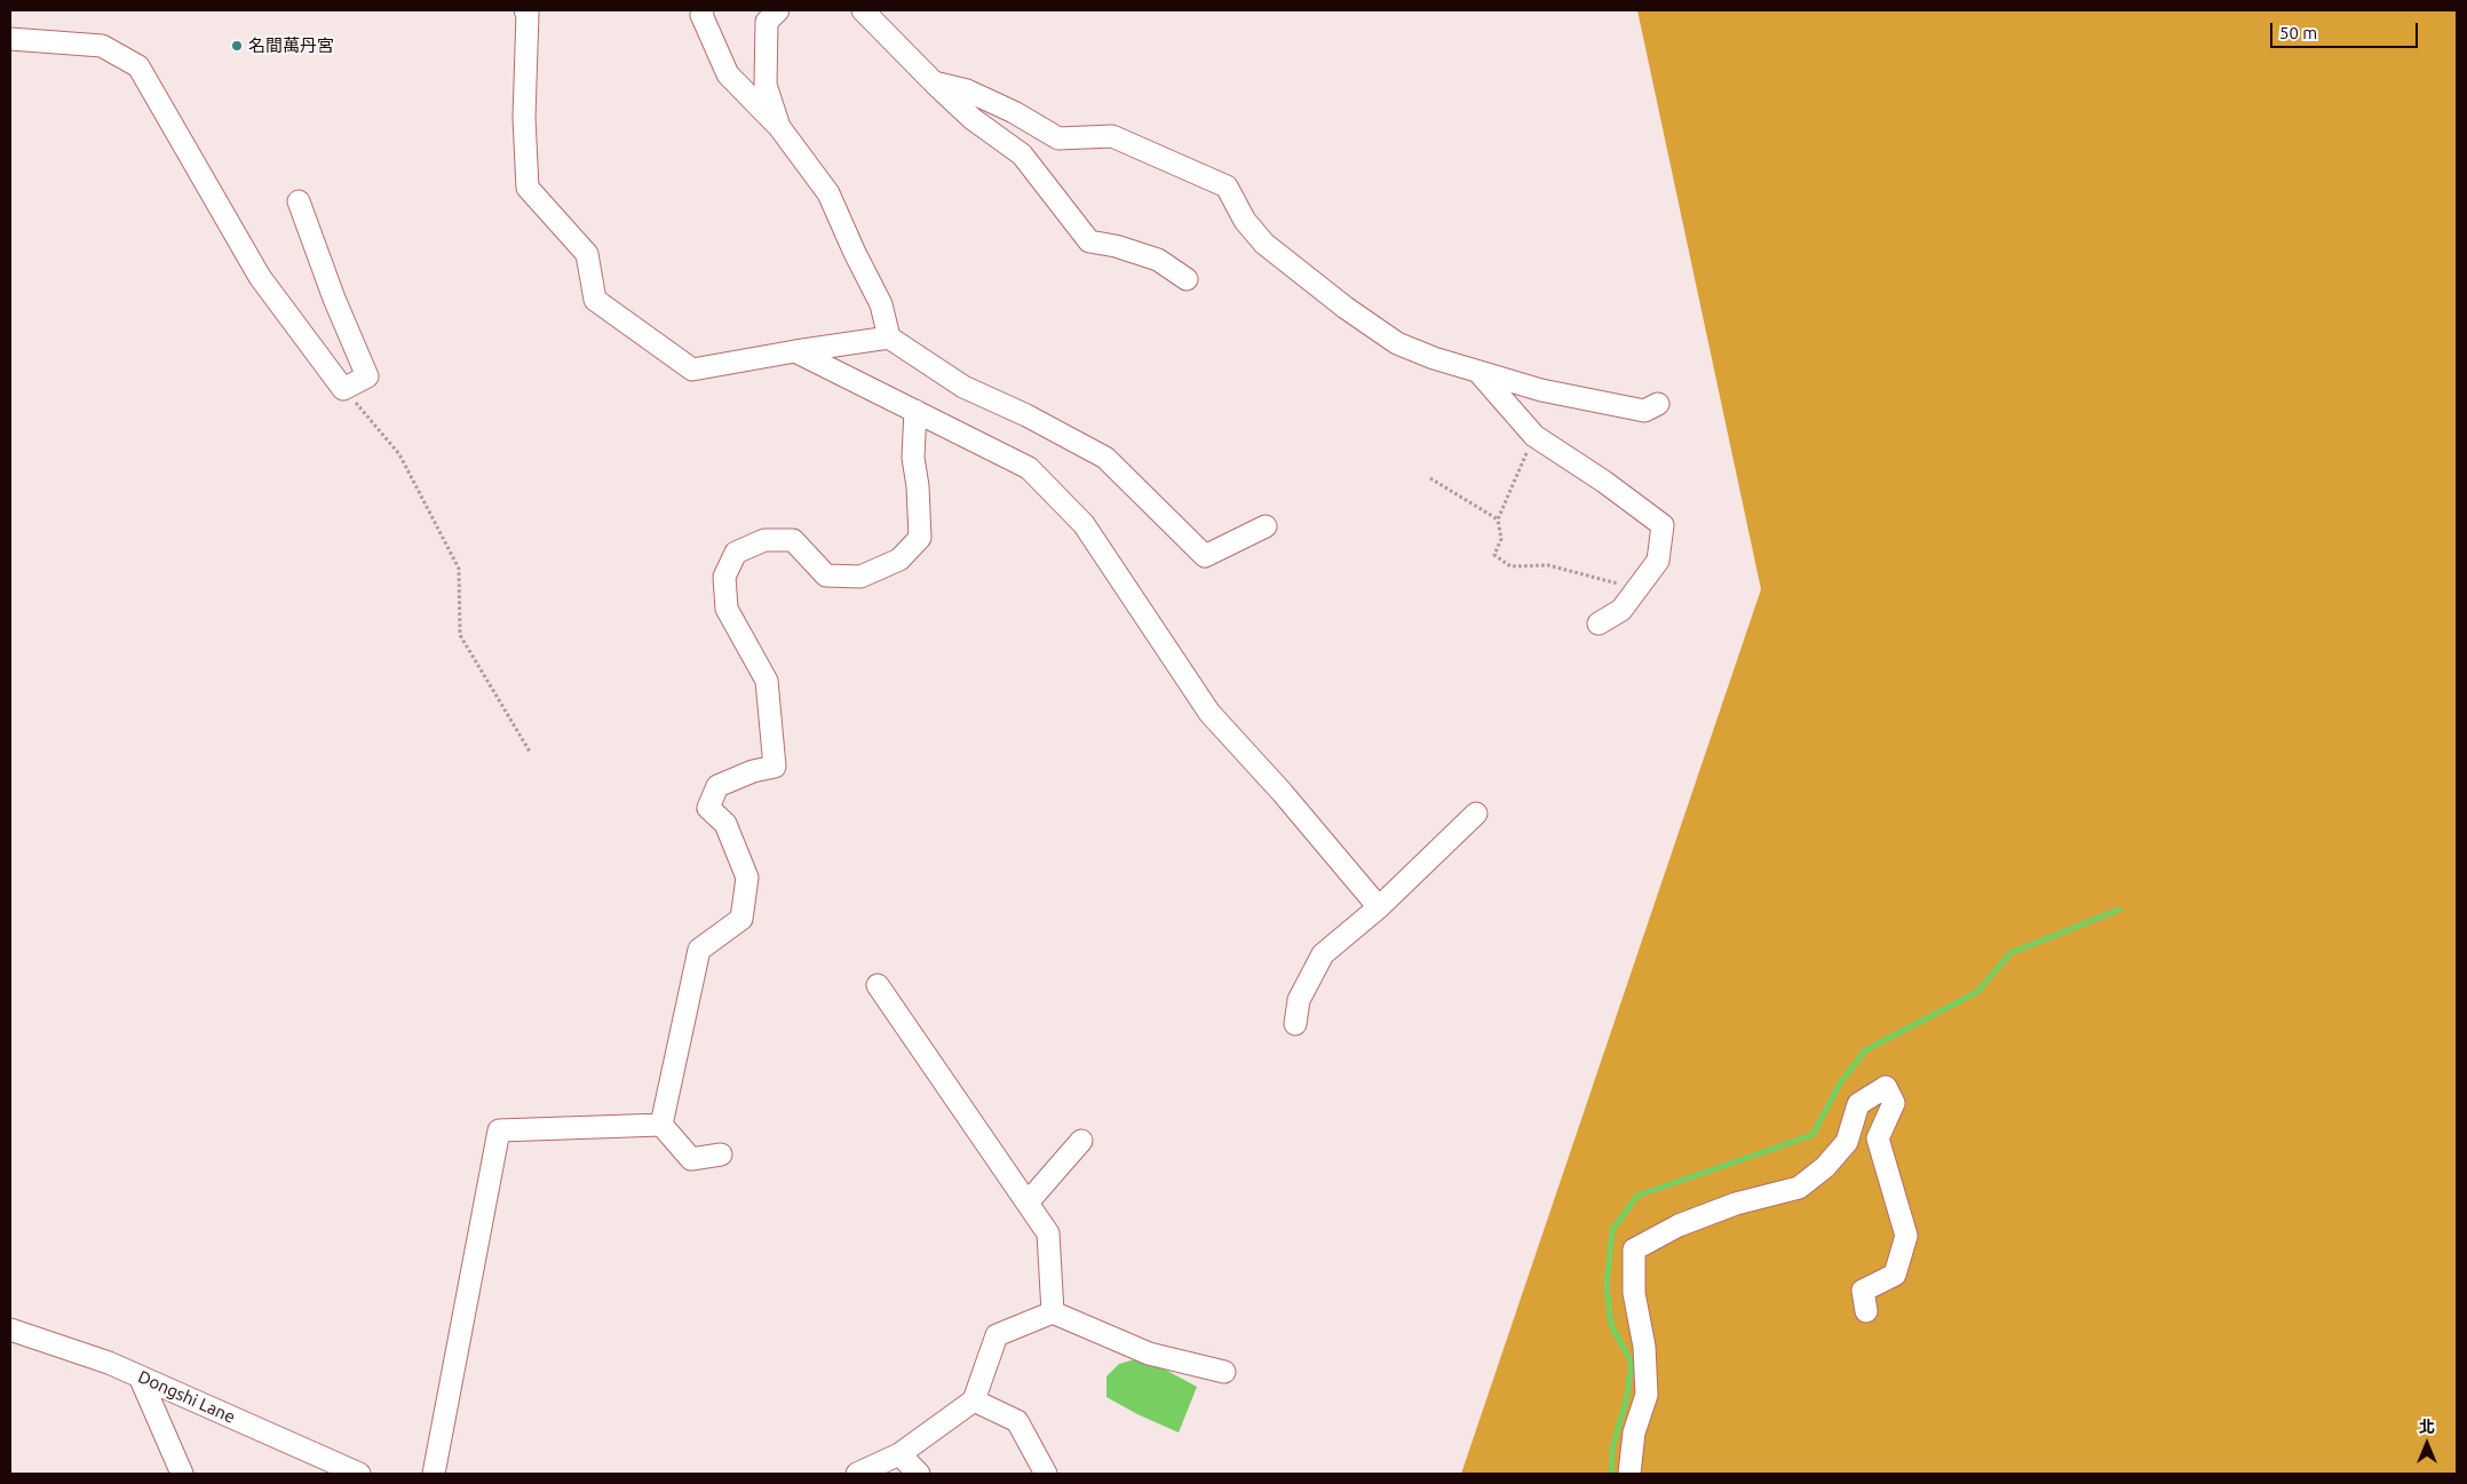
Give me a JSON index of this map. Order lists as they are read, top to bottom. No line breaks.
{"streets":{"street":["Dongshi Lane"]},"places":["名間萬丹宮"],"scale_bar":"50 m","north":"top"}
